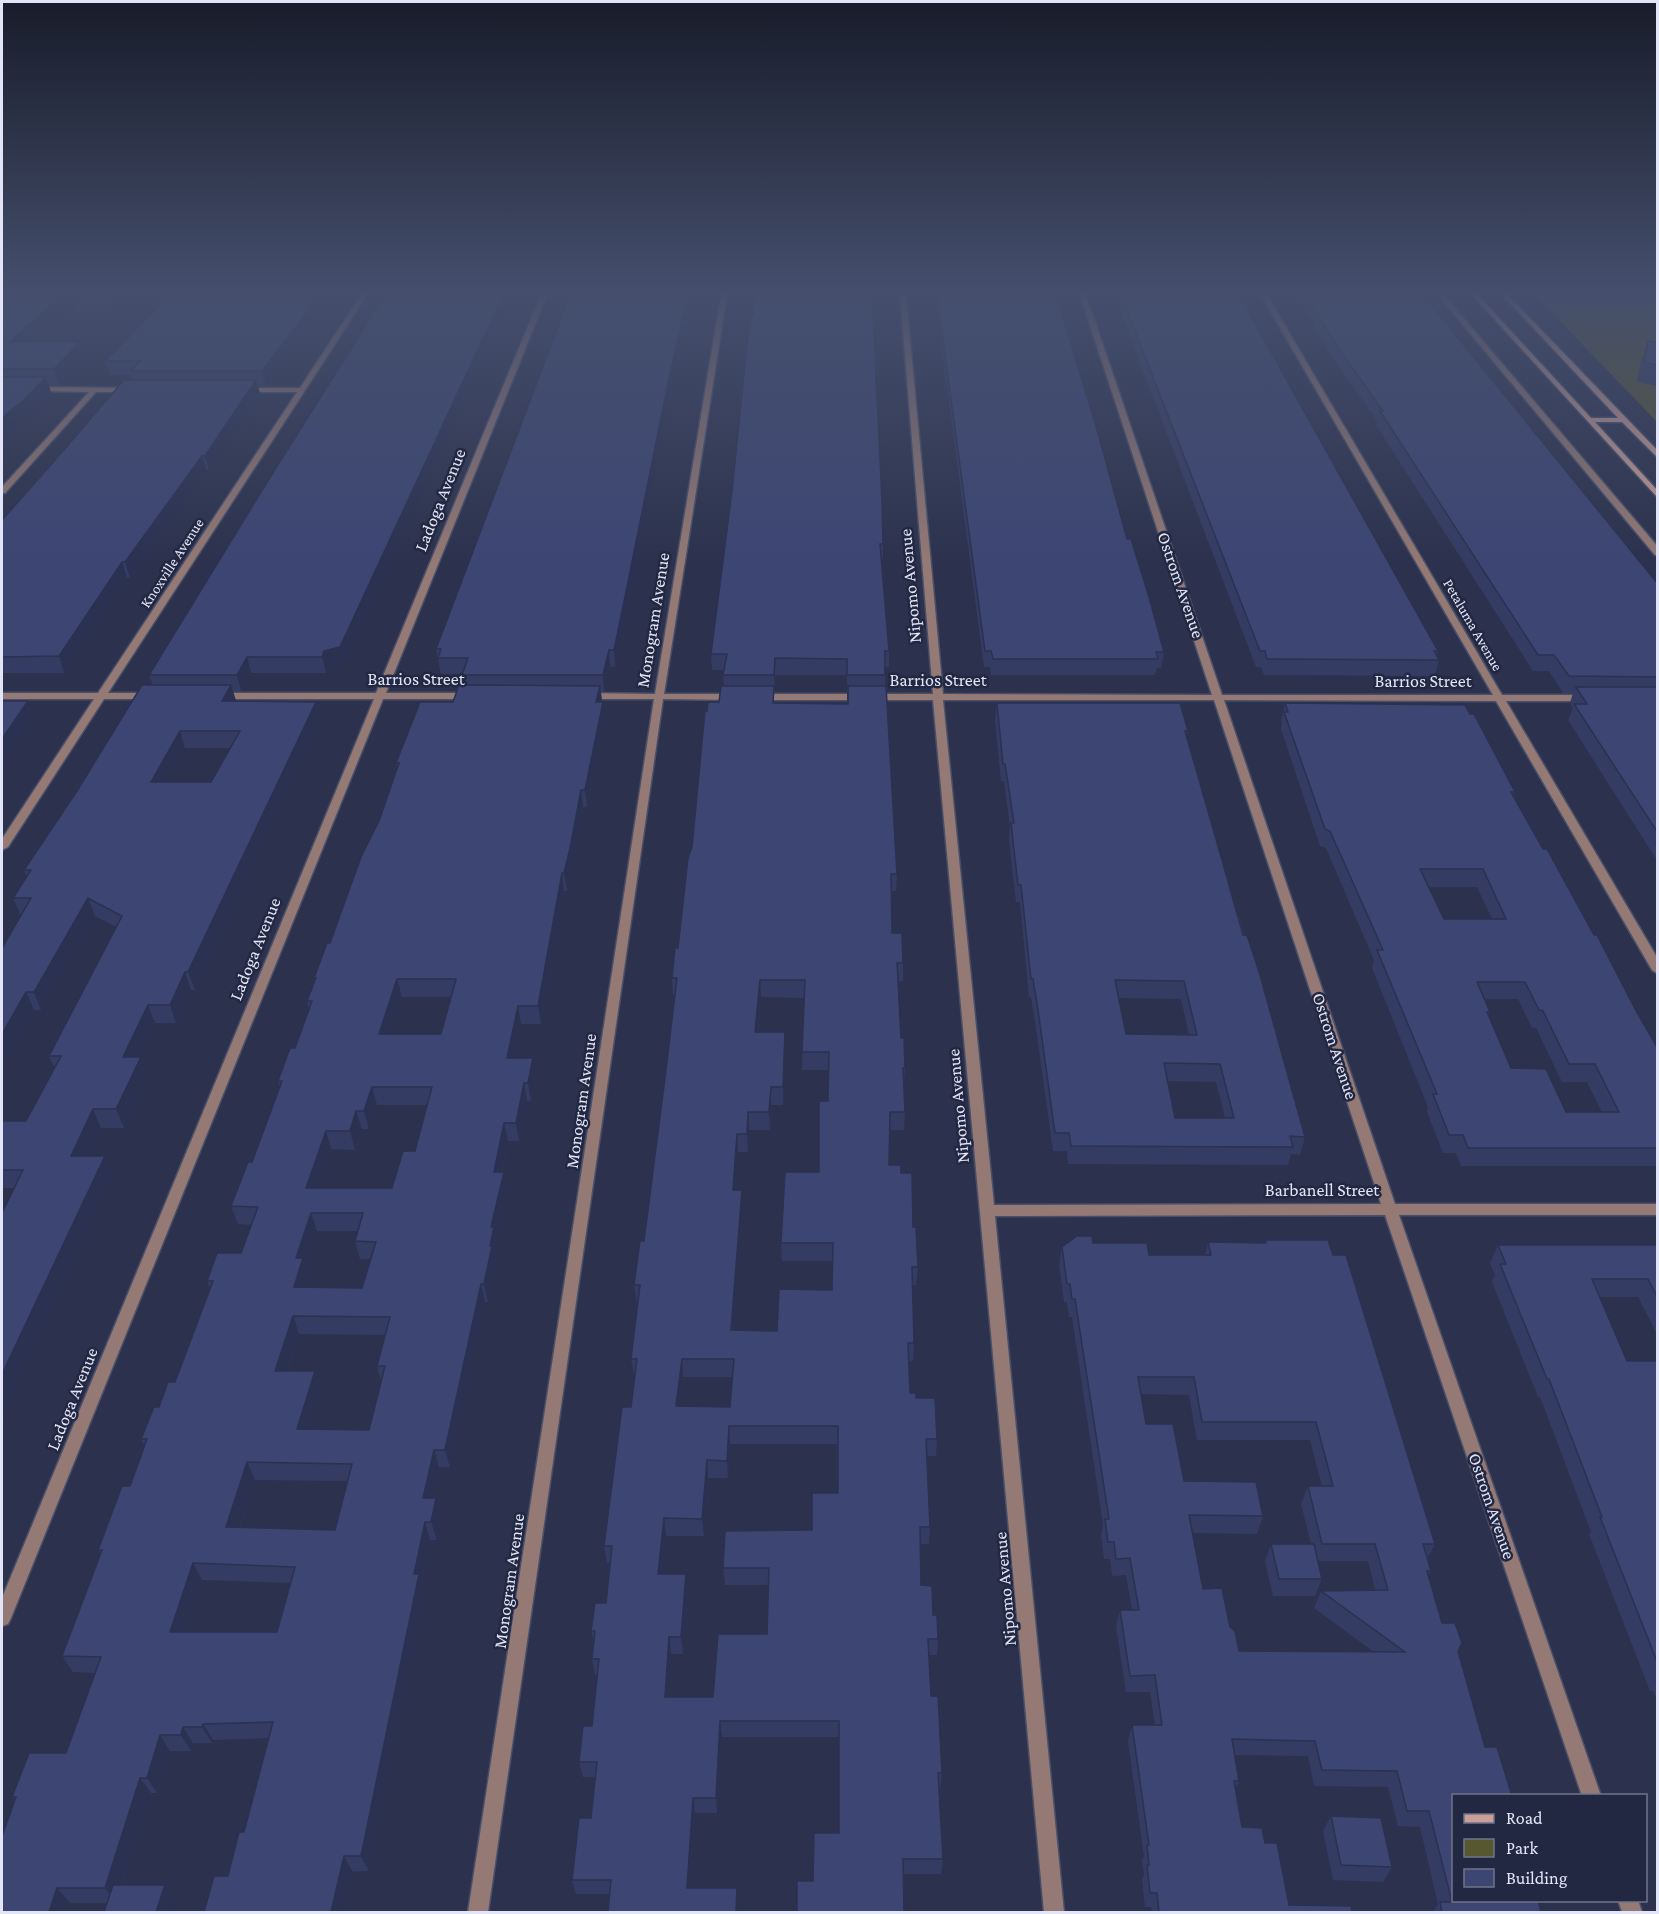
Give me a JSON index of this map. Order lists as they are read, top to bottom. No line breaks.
{"streets":{"street":["Ladoga Avenue","Knoxville Avenue","Ostrom Avenue","Nipomo Avenue","Monogram Avenue","Petaluma Avenue","Barrios Street","Barbanell Street"]},"crossings":[["Ladoga Avenue","Barrios Street"],["Ostrom Avenue","Barrios Street"],["Ostrom Avenue","Barbanell Street"],["Nipomo Avenue","Barrios Street"],["Nipomo Avenue","Barbanell Street"],["Petaluma Avenue","Barrios Street"]],"legend":["Road","Park","Building"]}
